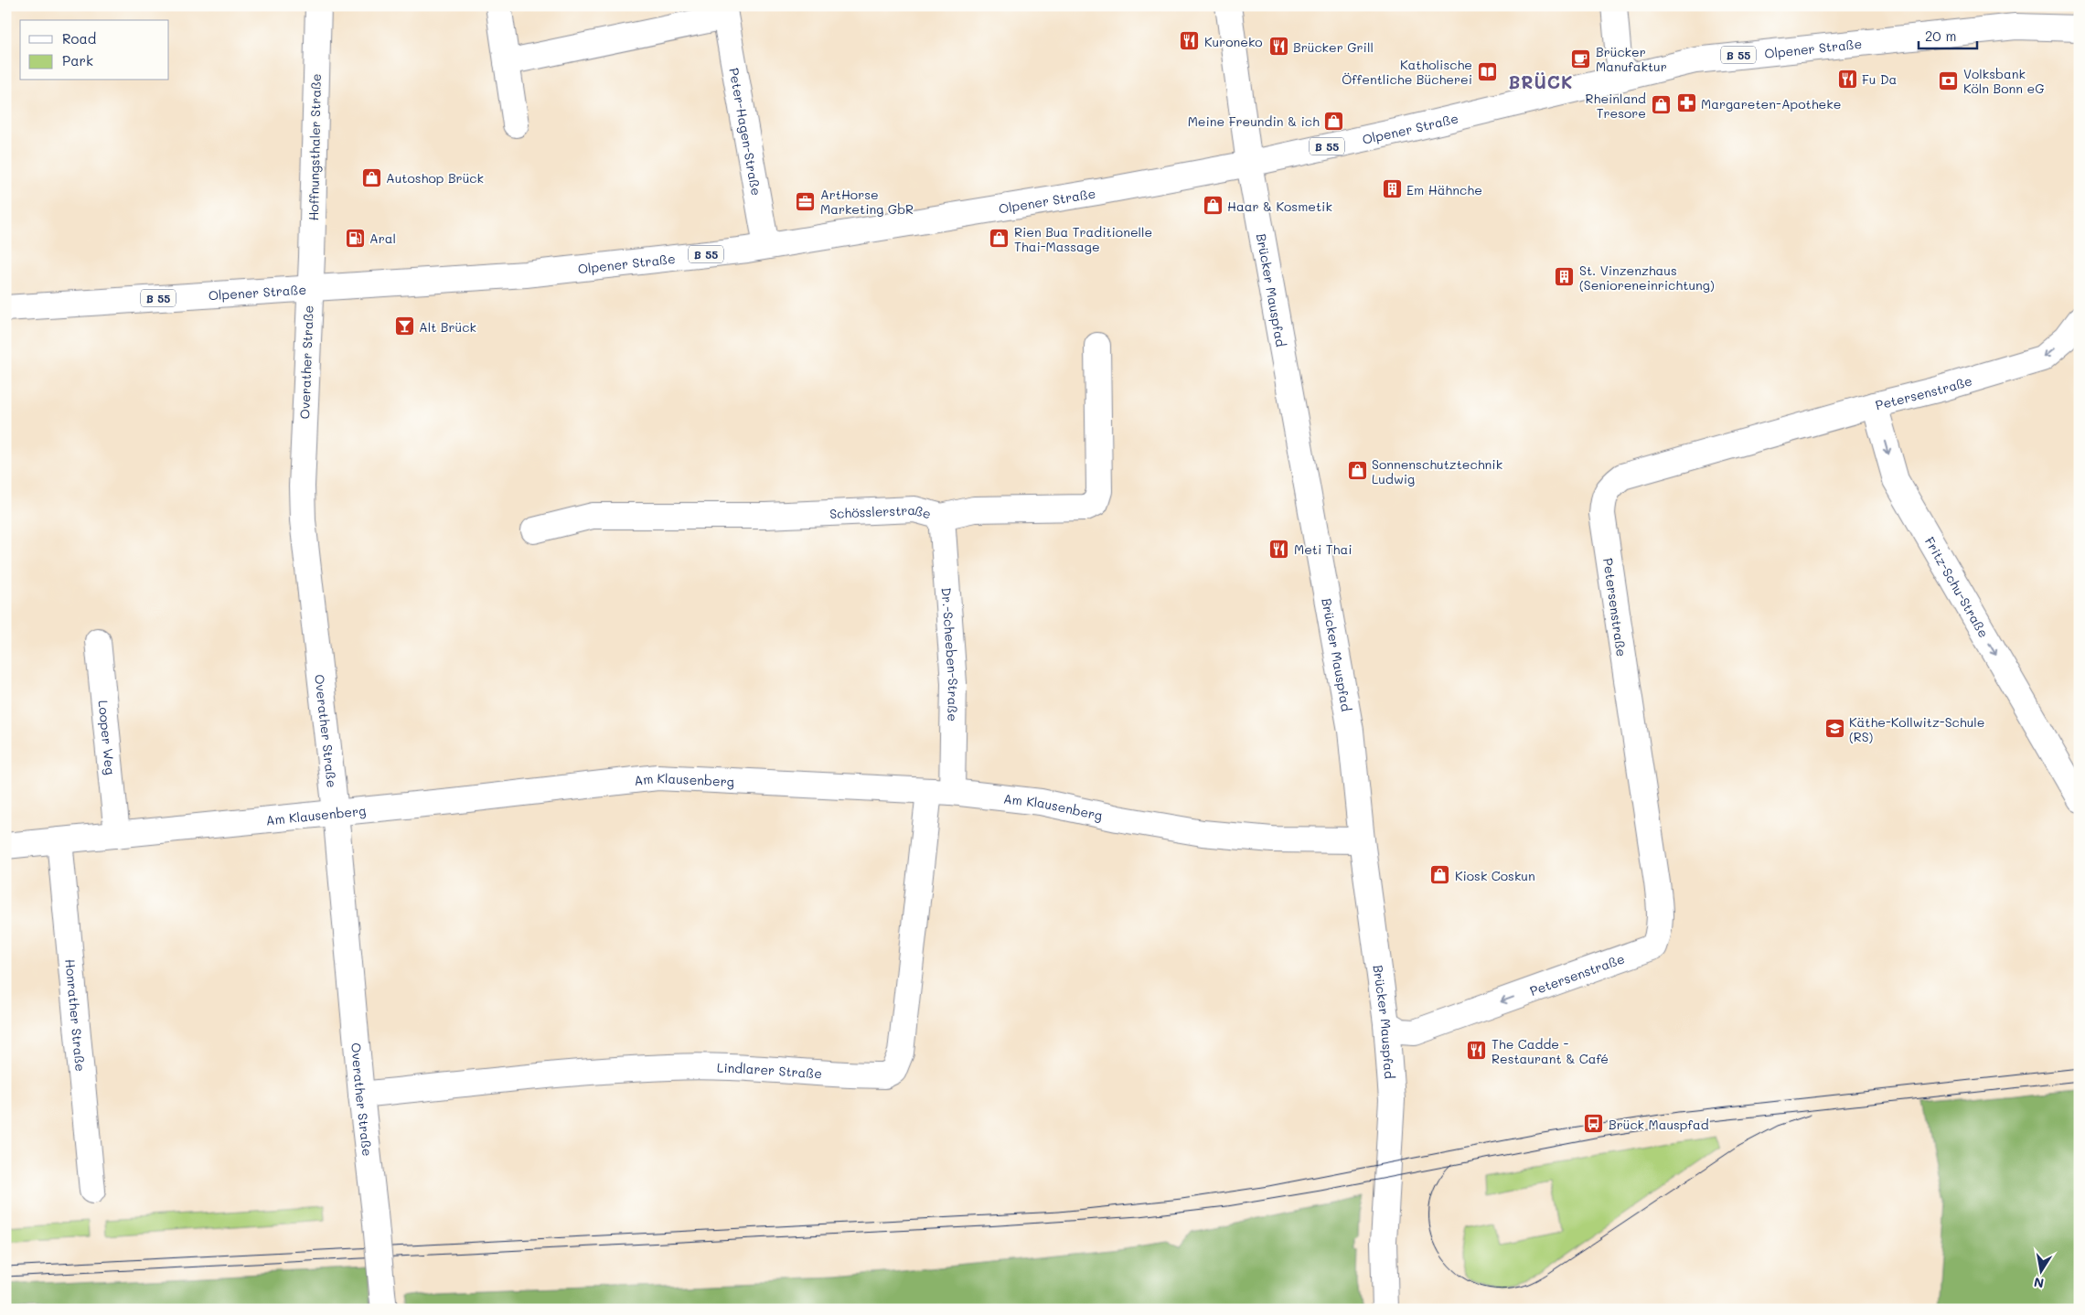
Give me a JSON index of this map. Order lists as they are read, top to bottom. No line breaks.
{"streets":{"street":["Olpener Straße","B 55","Peter-Hagen-Straße","Hoffnungsthaler Straße","Brücker Mauspfad","Overather Straße","Petersenstraße","Schösslerstraße","Fritz-Schu-Straße","Dr.-Scheeben-Straße","Looper Weg","Am Klausenberg","Honrather Straße","Lindlarer Straße"]},"crossings":[["Olpener Straße","Peter-Hagen-Straße"],["Olpener Straße","Hoffnungsthaler Straße"],["Olpener Straße","Brücker Mauspfad"],["Olpener Straße","Overather Straße"],["Hoffnungsthaler Straße","Overather Straße"],["Brücker Mauspfad","Petersenstraße"],["Brücker Mauspfad","Am Klausenberg"],["Overather Straße","Am Klausenberg"],["Overather Straße","Lindlarer Straße"],["Petersenstraße","Fritz-Schu-Straße"],["Schösslerstraße","Dr.-Scheeben-Straße"],["Dr.-Scheeben-Straße","Am Klausenberg"],["Dr.-Scheeben-Straße","Lindlarer Straße"],["Looper Weg","Am Klausenberg"],["Am Klausenberg","Honrather Straße"],["Am Klausenberg","Lindlarer Straße"]],"one_way":["Fritz-Schu-Straße"],"districts":["BRÜCK"],"places":{"restaurant":["Kuroneko","Brücker Grill","Fu Da","Meti Thai","The Cadde - Restaurant & Café"],"cafe":["Brücker Manufaktur"],"library":["Katholische Öffentliche Bücherei"],"bank":["Volksbank Köln Bonn eG"],"pharmacy":["Margareten-Apotheke"],"shop":["Rheinland Tresore","Meine Freundin & ich","Autoshop Brück","Haar & Kosmetik","Rien Bua Traditionelle Thai-Massage","Sonnenschutztechnik Ludwig","Kiosk Coskun"],"building":["Em Hähnche","St. Vinzenzhaus (Senioreneinrichtung)"],"office":["ArtHorse Marketing GbR"],"fuel station":["Aral"],"bar":["Alt Brück"],"school or university":["Käthe-Kollwitz-Schule (RS)"],"bus stop":["Brück Mauspfad"]},"legend":["Road","Park"],"scale_bar":"20 m","north":"bottom"}
